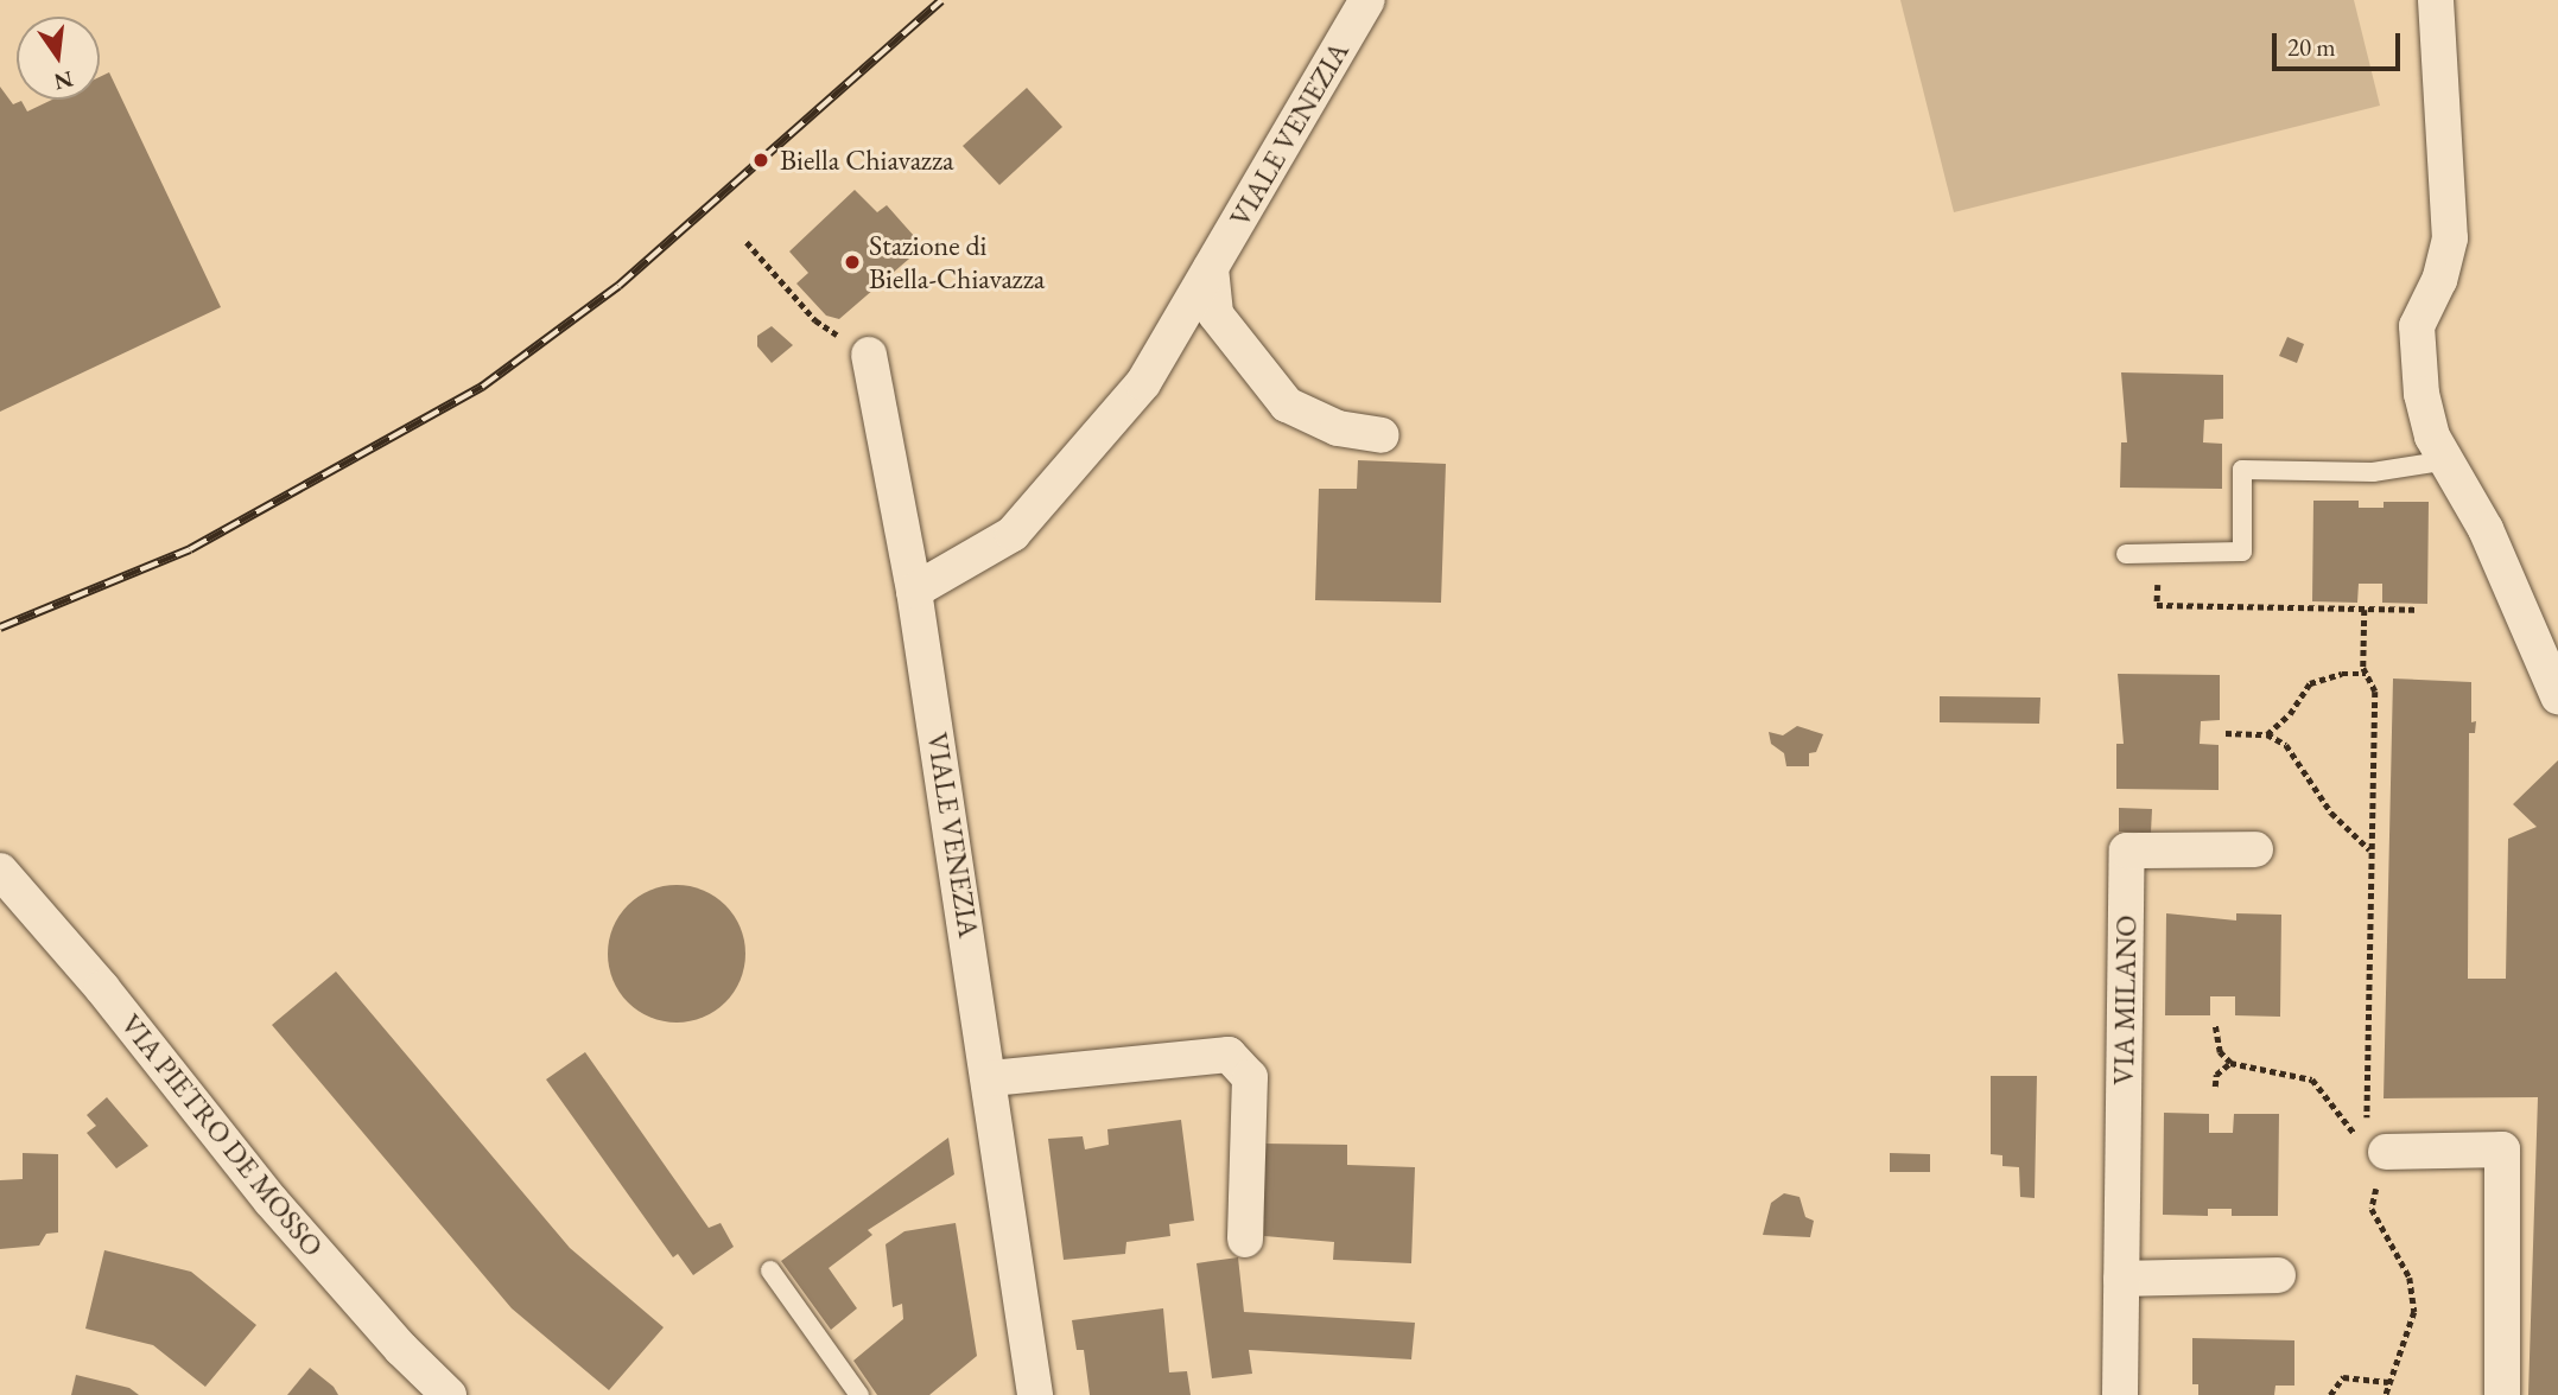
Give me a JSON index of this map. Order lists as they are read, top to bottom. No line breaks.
{"streets":{"street":["VIALE VENEZIA","VIA MILANO","VIA PIETRO DE MOSSO"]},"places":["Biella Chiavazza","Stazione di Biella-Chiavazza"],"scale_bar":"20 m","north":"bottom"}
